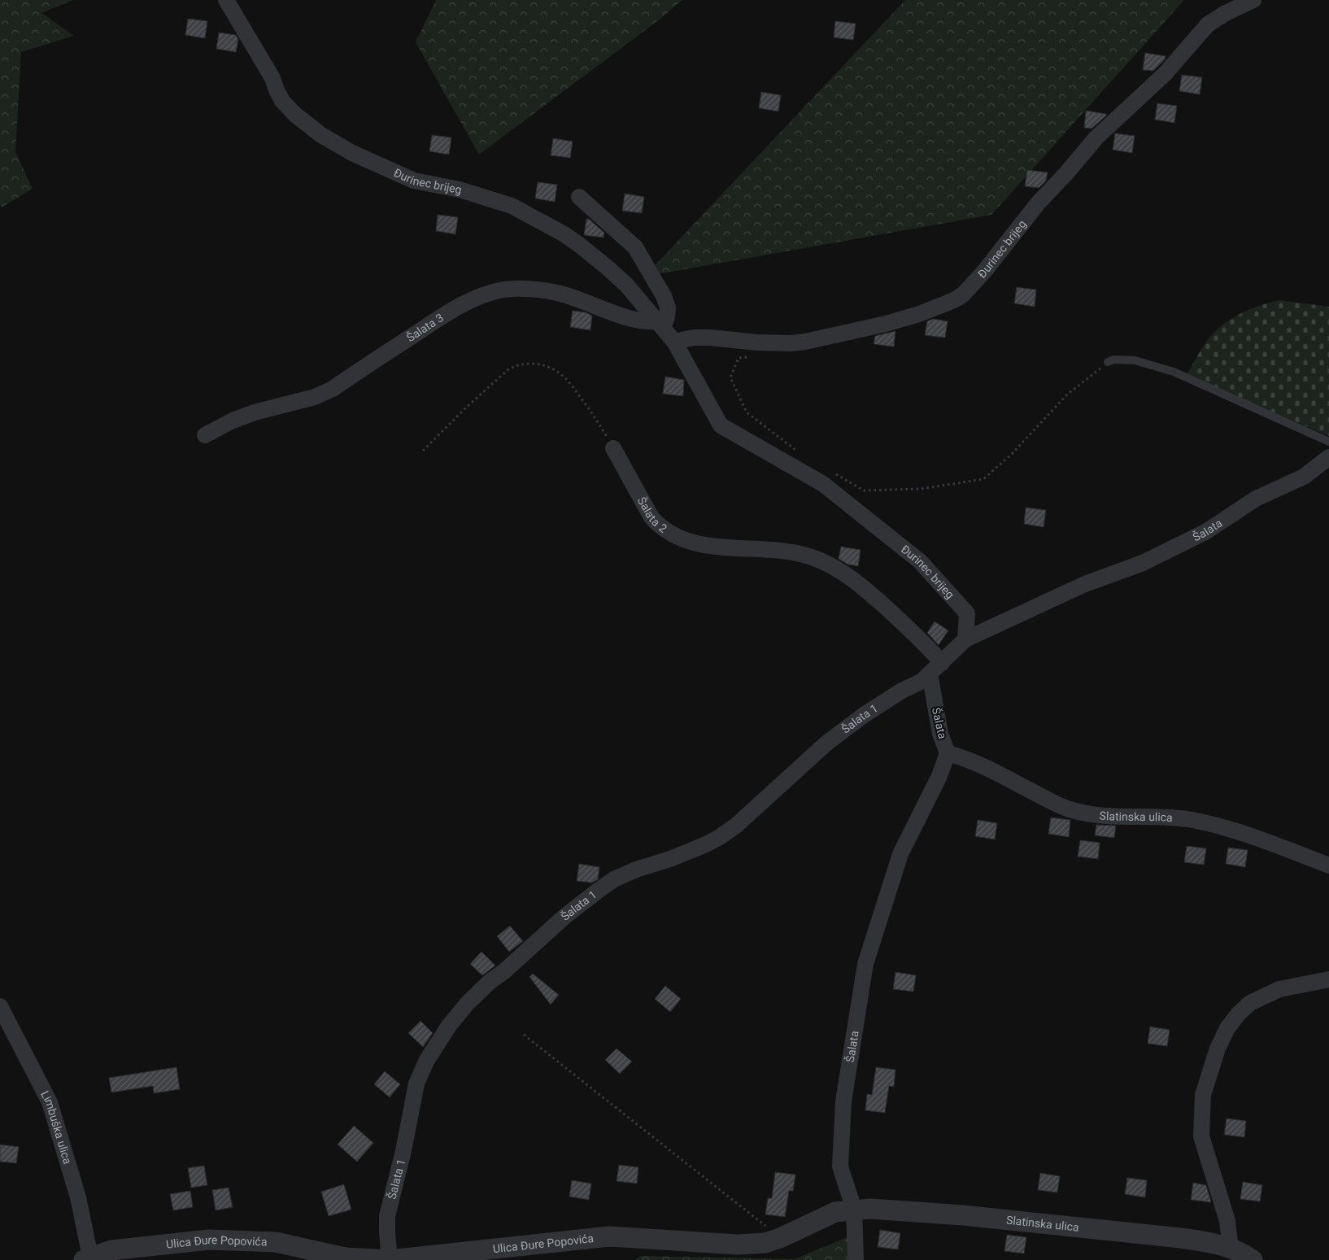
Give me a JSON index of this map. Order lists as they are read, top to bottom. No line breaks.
{"streets":{"street":["Đurinec brijeg","Šalata 3","Šalata 2","Šalata","Šalata 1","Slatinska ulica","Limbuška ulica","Ulica Đure Popovića"]},"crossings":[["Đurinec brijeg","Šalata 3"],["Đurinec brijeg","Šalata"],["Šalata 2","Šalata"],["Šalata","Šalata 1"],["Šalata","Slatinska ulica"],["Šalata","Ulica Đure Popovića"],["Šalata 1","Ulica Đure Popovića"],["Slatinska ulica","Ulica Đure Popovića"],["Limbuška ulica","Ulica Đure Popovića"]]}
